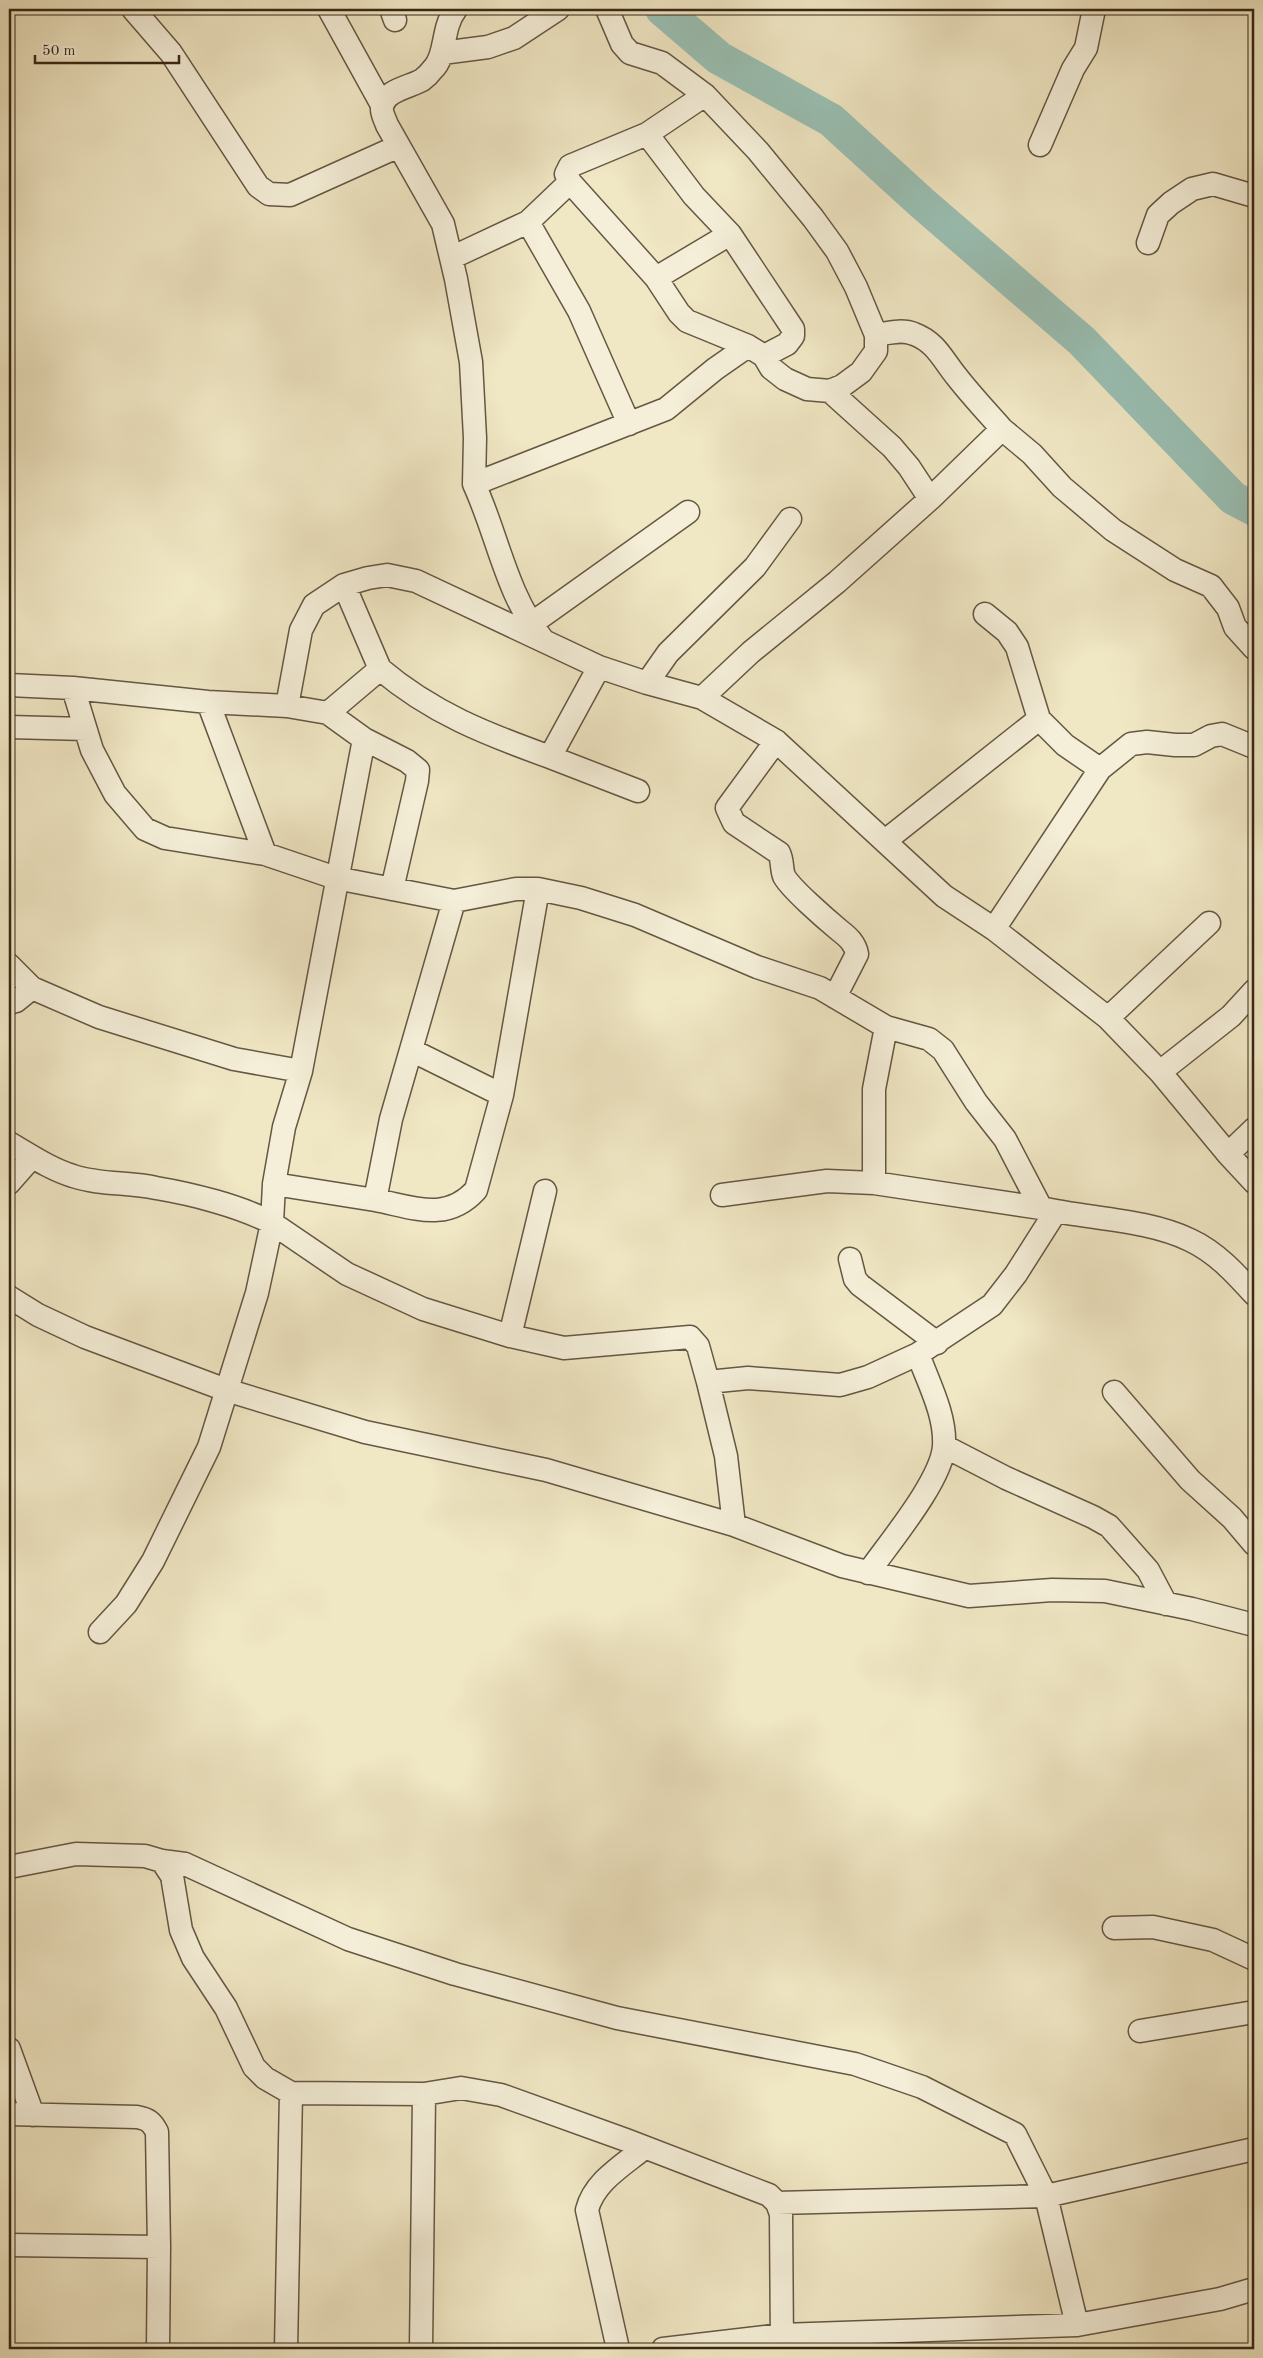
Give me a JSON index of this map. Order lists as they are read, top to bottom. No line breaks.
{"scale_bar":"50 m"}
